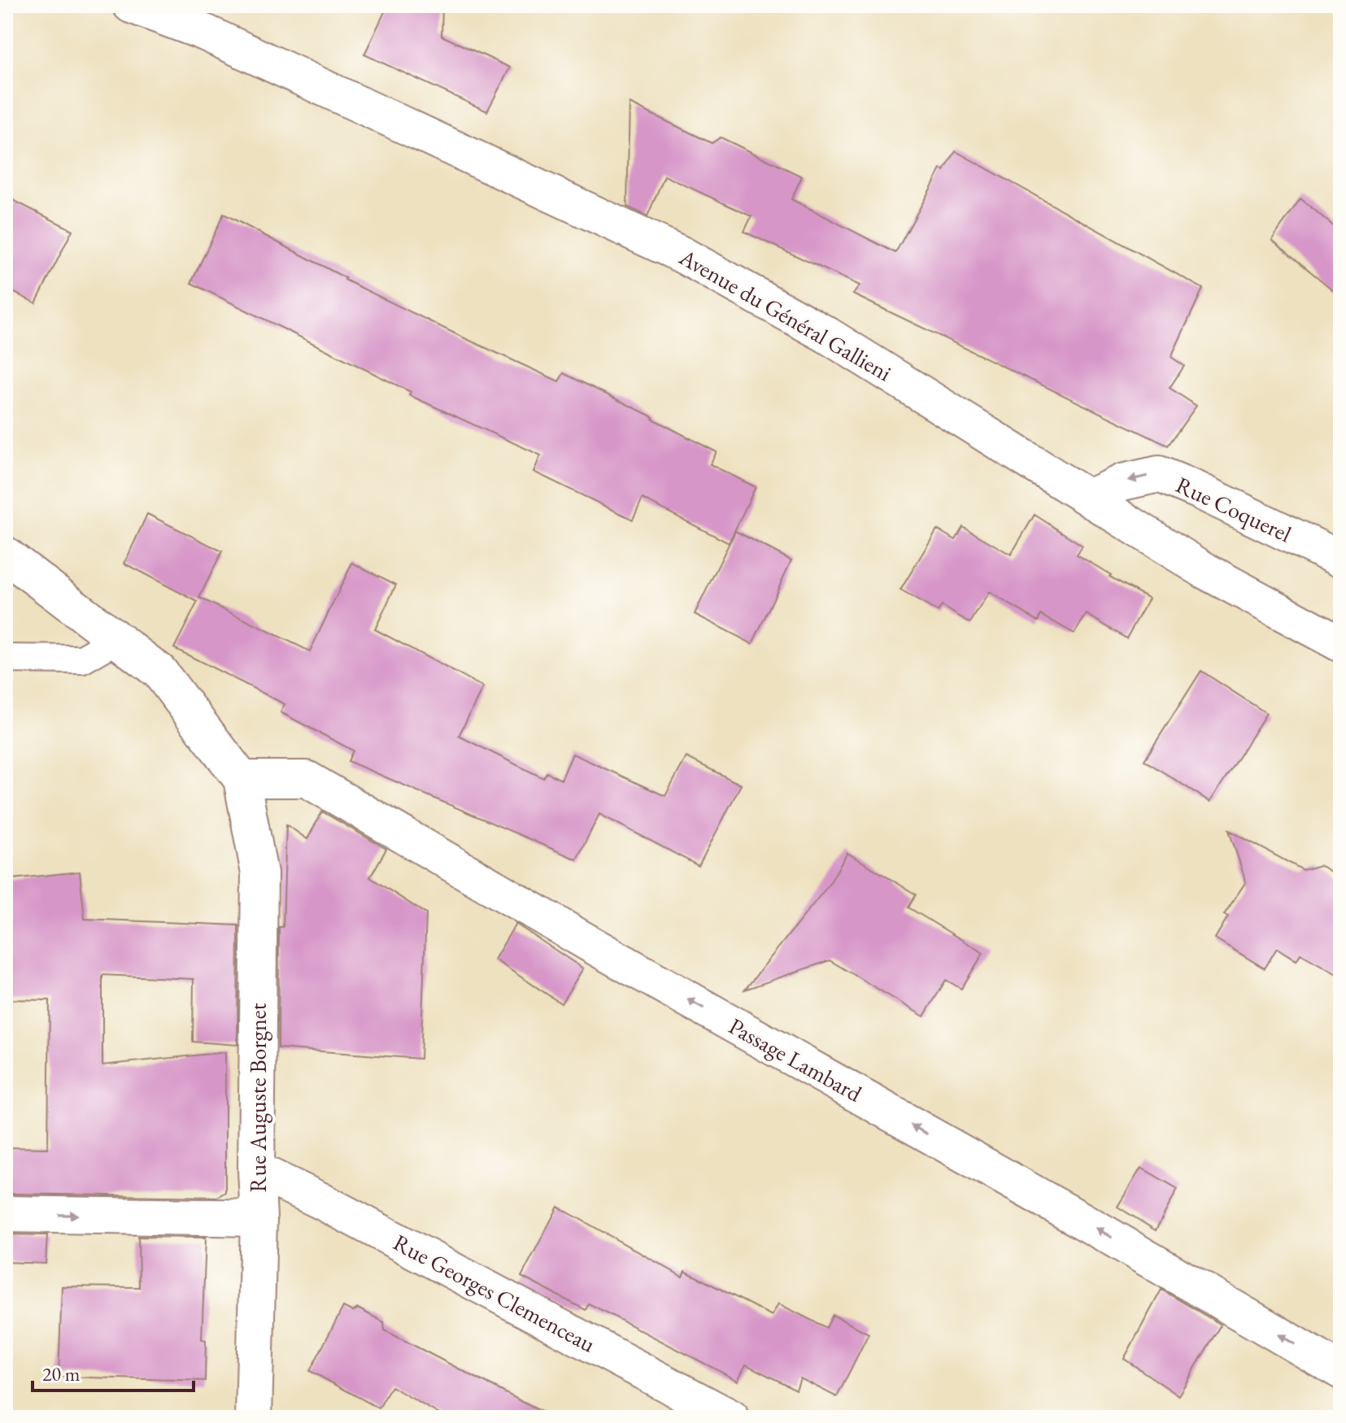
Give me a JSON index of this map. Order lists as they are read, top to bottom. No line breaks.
{"streets":{"street":["Avenue du Général Gallieni","Rue Coquerel","Passage Lambard","Rue Auguste Borgnet","Rue Georges Clemenceau"]},"crossings":[["Avenue du Général Gallieni","Rue Coquerel"],["Passage Lambard","Rue Auguste Borgnet"],["Rue Auguste Borgnet","Rue Georges Clemenceau"]],"one_way":["Rue Coquerel","Passage Lambard"],"scale_bar":"20 m"}
